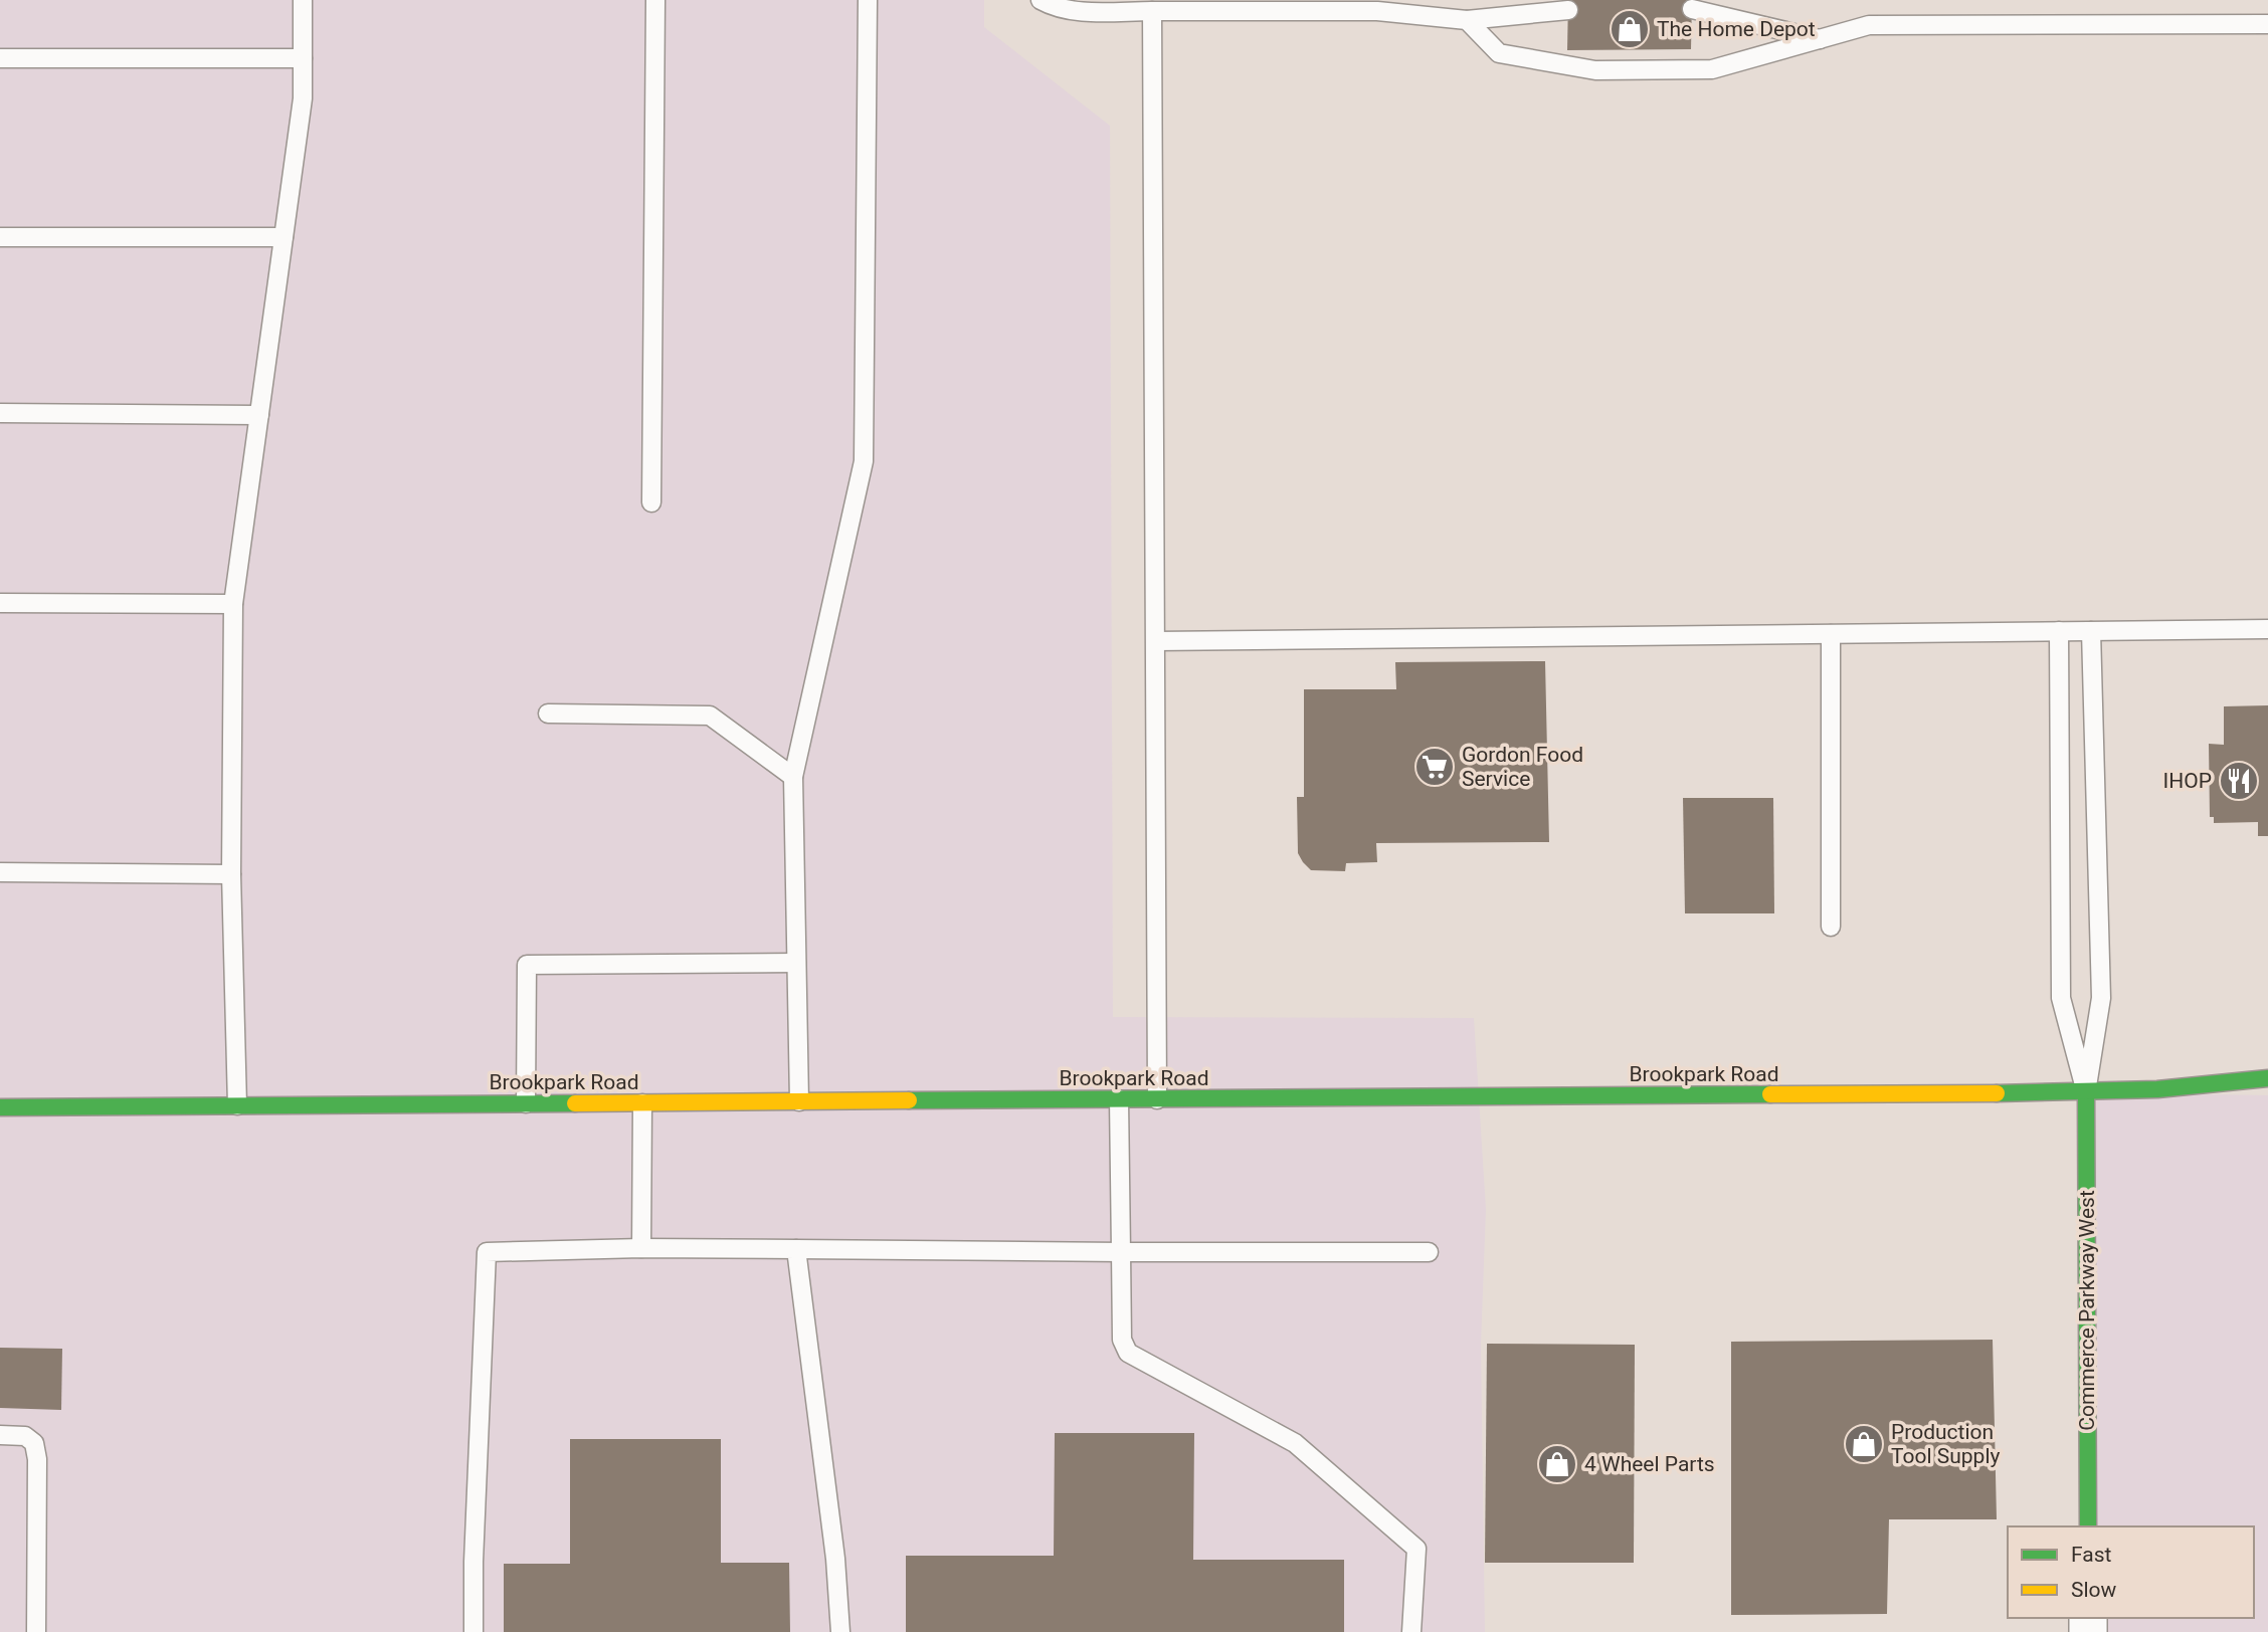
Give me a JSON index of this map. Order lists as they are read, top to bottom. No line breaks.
{"streets":{"main road":["Brookpark Road","Commerce Parkway West"]},"crossings":[["Brookpark Road","Commerce Parkway West"]],"places":{"shop":["The Home Depot","Production Tool Supply","4 Wheel Parts"],"supermarket":["Gordon Food Service"],"restaurant":["IHOP"]},"legend":["Fast","Slow"]}
